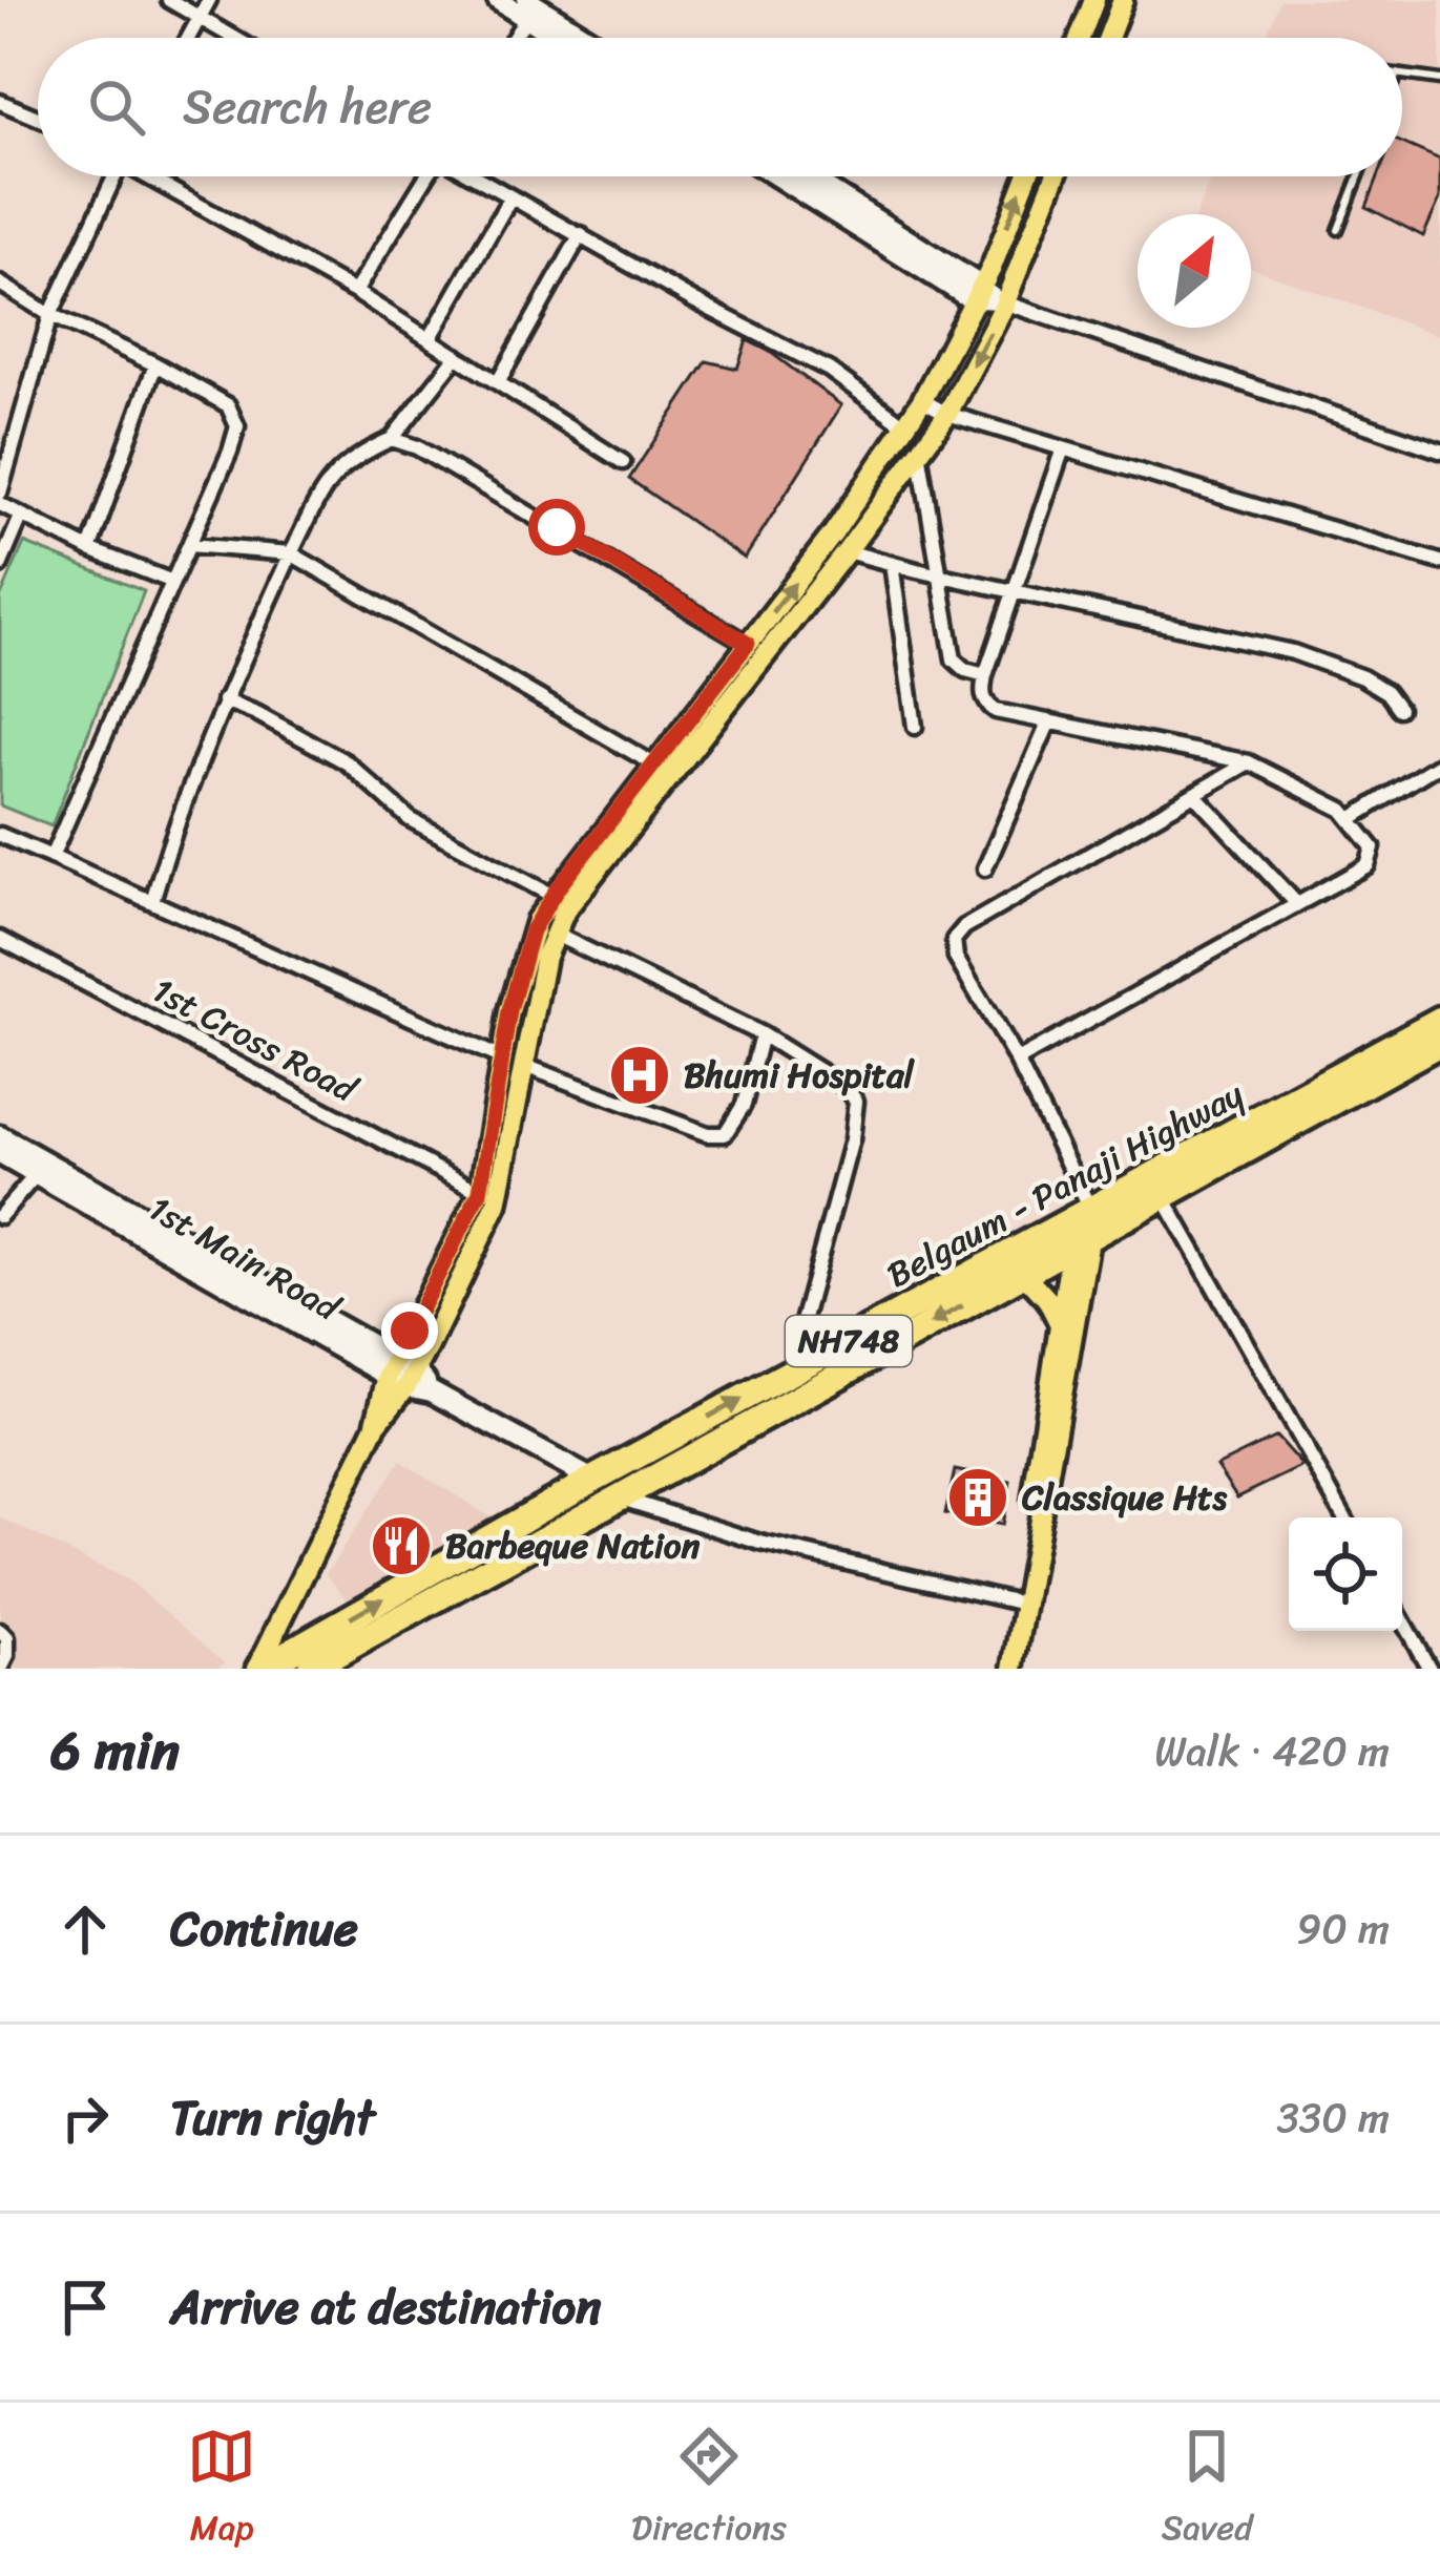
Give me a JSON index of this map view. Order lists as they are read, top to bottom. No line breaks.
{"streets":{"highway":["Belgaum - Panaji Highway","NH748"],"street":["1st Cross Road","1st Main Road"]},"places":{"hospital":["Bhumi Hospital"],"building":["Classique Hts"],"restaurant":["Barbeque Nation"]},"north":"top right","page":{"search":"Search here","heading":["6 min","Walk · 420 m"],"list":[["Continue","90 m"],["Turn right","330 m"],"Arrive at destination"],"nav":["Map","Directions","Saved"]}}
